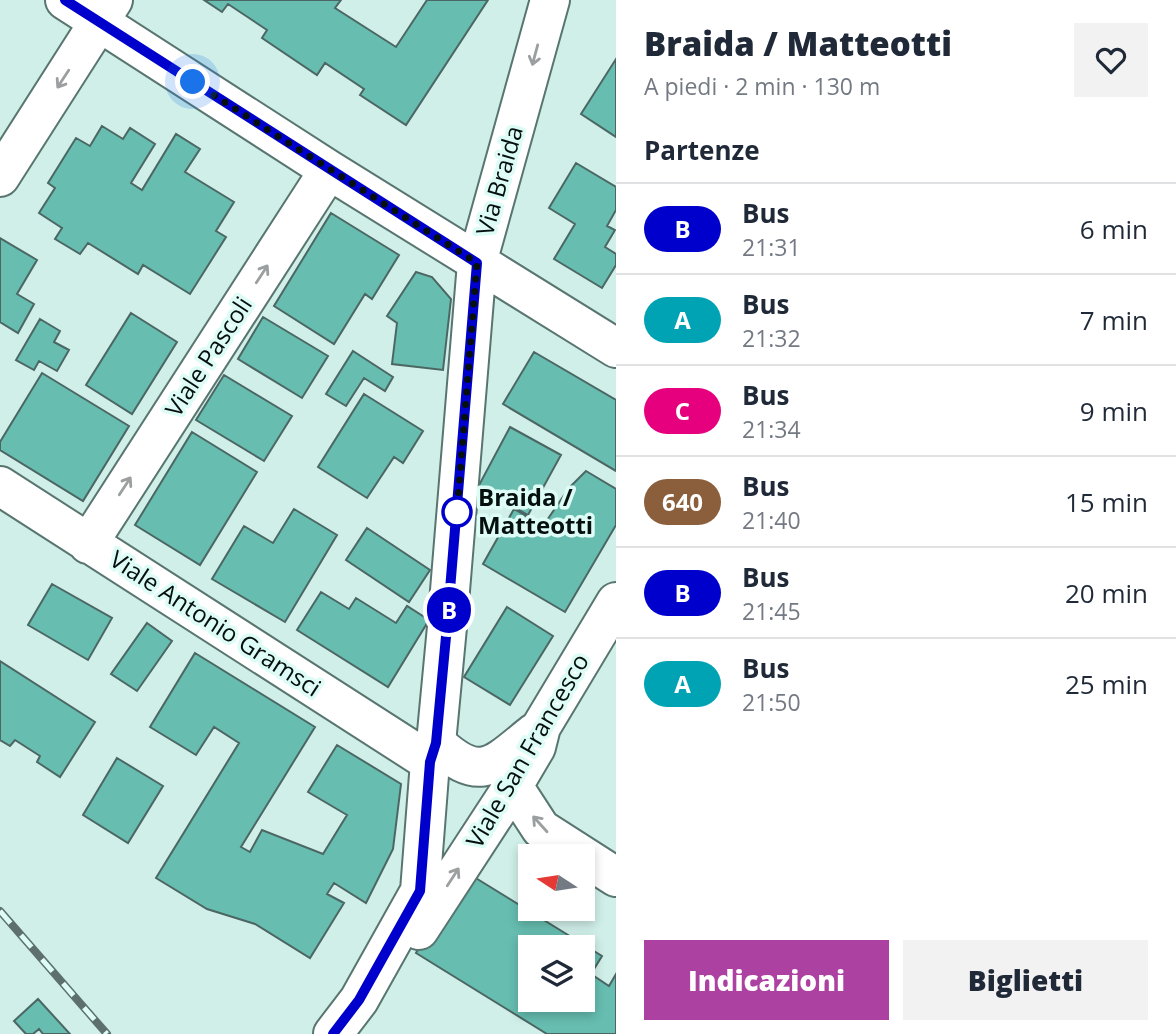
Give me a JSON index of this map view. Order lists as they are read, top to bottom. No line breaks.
{"streets":{"street":["Via Braida","Viale Pascoli","Viale Antonio Gramsci","Viale San Francesco"]},"crossings":[["Via Braida","Viale Antonio Gramsci"],["Via Braida","Viale San Francesco"],["Viale Pascoli","Viale Antonio Gramsci"]],"one_way":["Viale San Francesco"],"places":["Braida / Matteotti"],"lines":["bus line B"],"north":"left","page":{"on_map":"B","heading":[["Braida / Matteotti","A piedi · 2 min · 130 m"],"Partenze"],"list":[{"mark":"B","name":"Bus","note":"21:31","value":"6 min"},{"mark":"A","name":"Bus","note":"21:32","value":"7 min"},{"mark":"C","name":"Bus","note":"21:34","value":"9 min"},{"mark":"640","name":"Bus","note":"21:40","value":"15 min"},{"mark":"B","name":"Bus","note":"21:45","value":"20 min"},{"mark":"A","name":"Bus","note":"21:50","value":"25 min"}],"buttons":["Indicazioni","Biglietti"]}}
